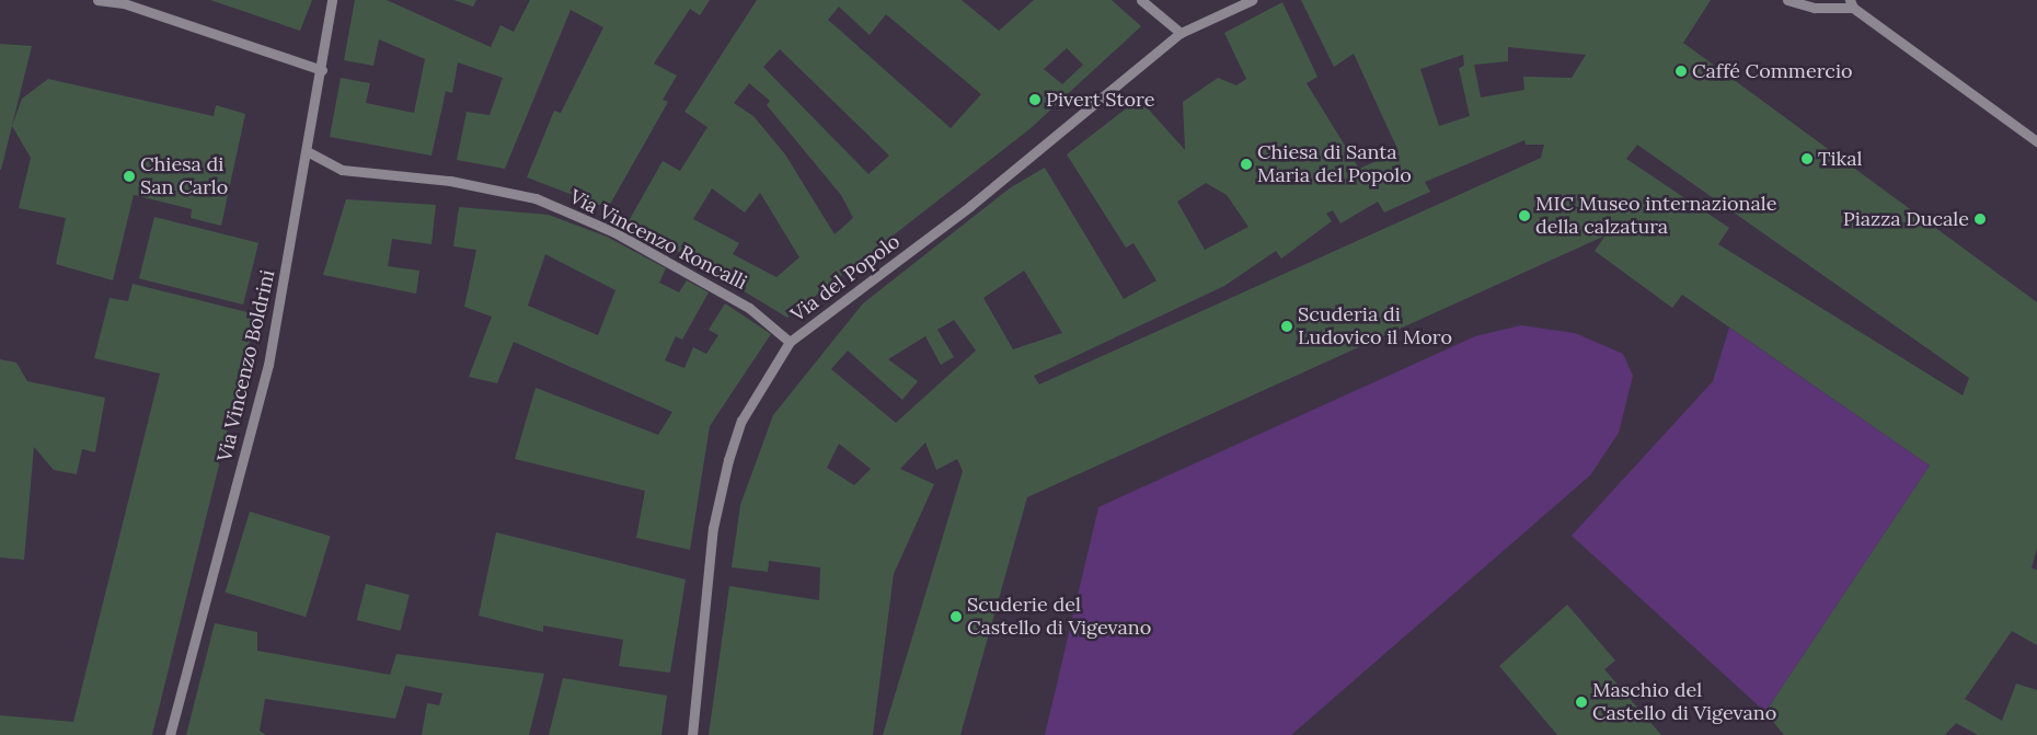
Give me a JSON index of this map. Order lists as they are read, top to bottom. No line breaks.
{"streets":{"street":["Via Vincenzo Roncalli","Via del Popolo","Via Vincenzo Boldrini"]},"crossings":[["Via Vincenzo Roncalli","Via del Popolo"],["Via Vincenzo Roncalli","Via Vincenzo Boldrini"]],"places":["Caffé Commercio","Pivert Store","Tikal","Chiesa di Santa Maria del Popolo","Chiesa di San Carlo","MIC Museo internazionale della calzatura","Piazza Ducale","Scuderia di Ludovico il Moro","Scuderie del Castello di Vigevano","Maschio del Castello di Vigevano"]}
